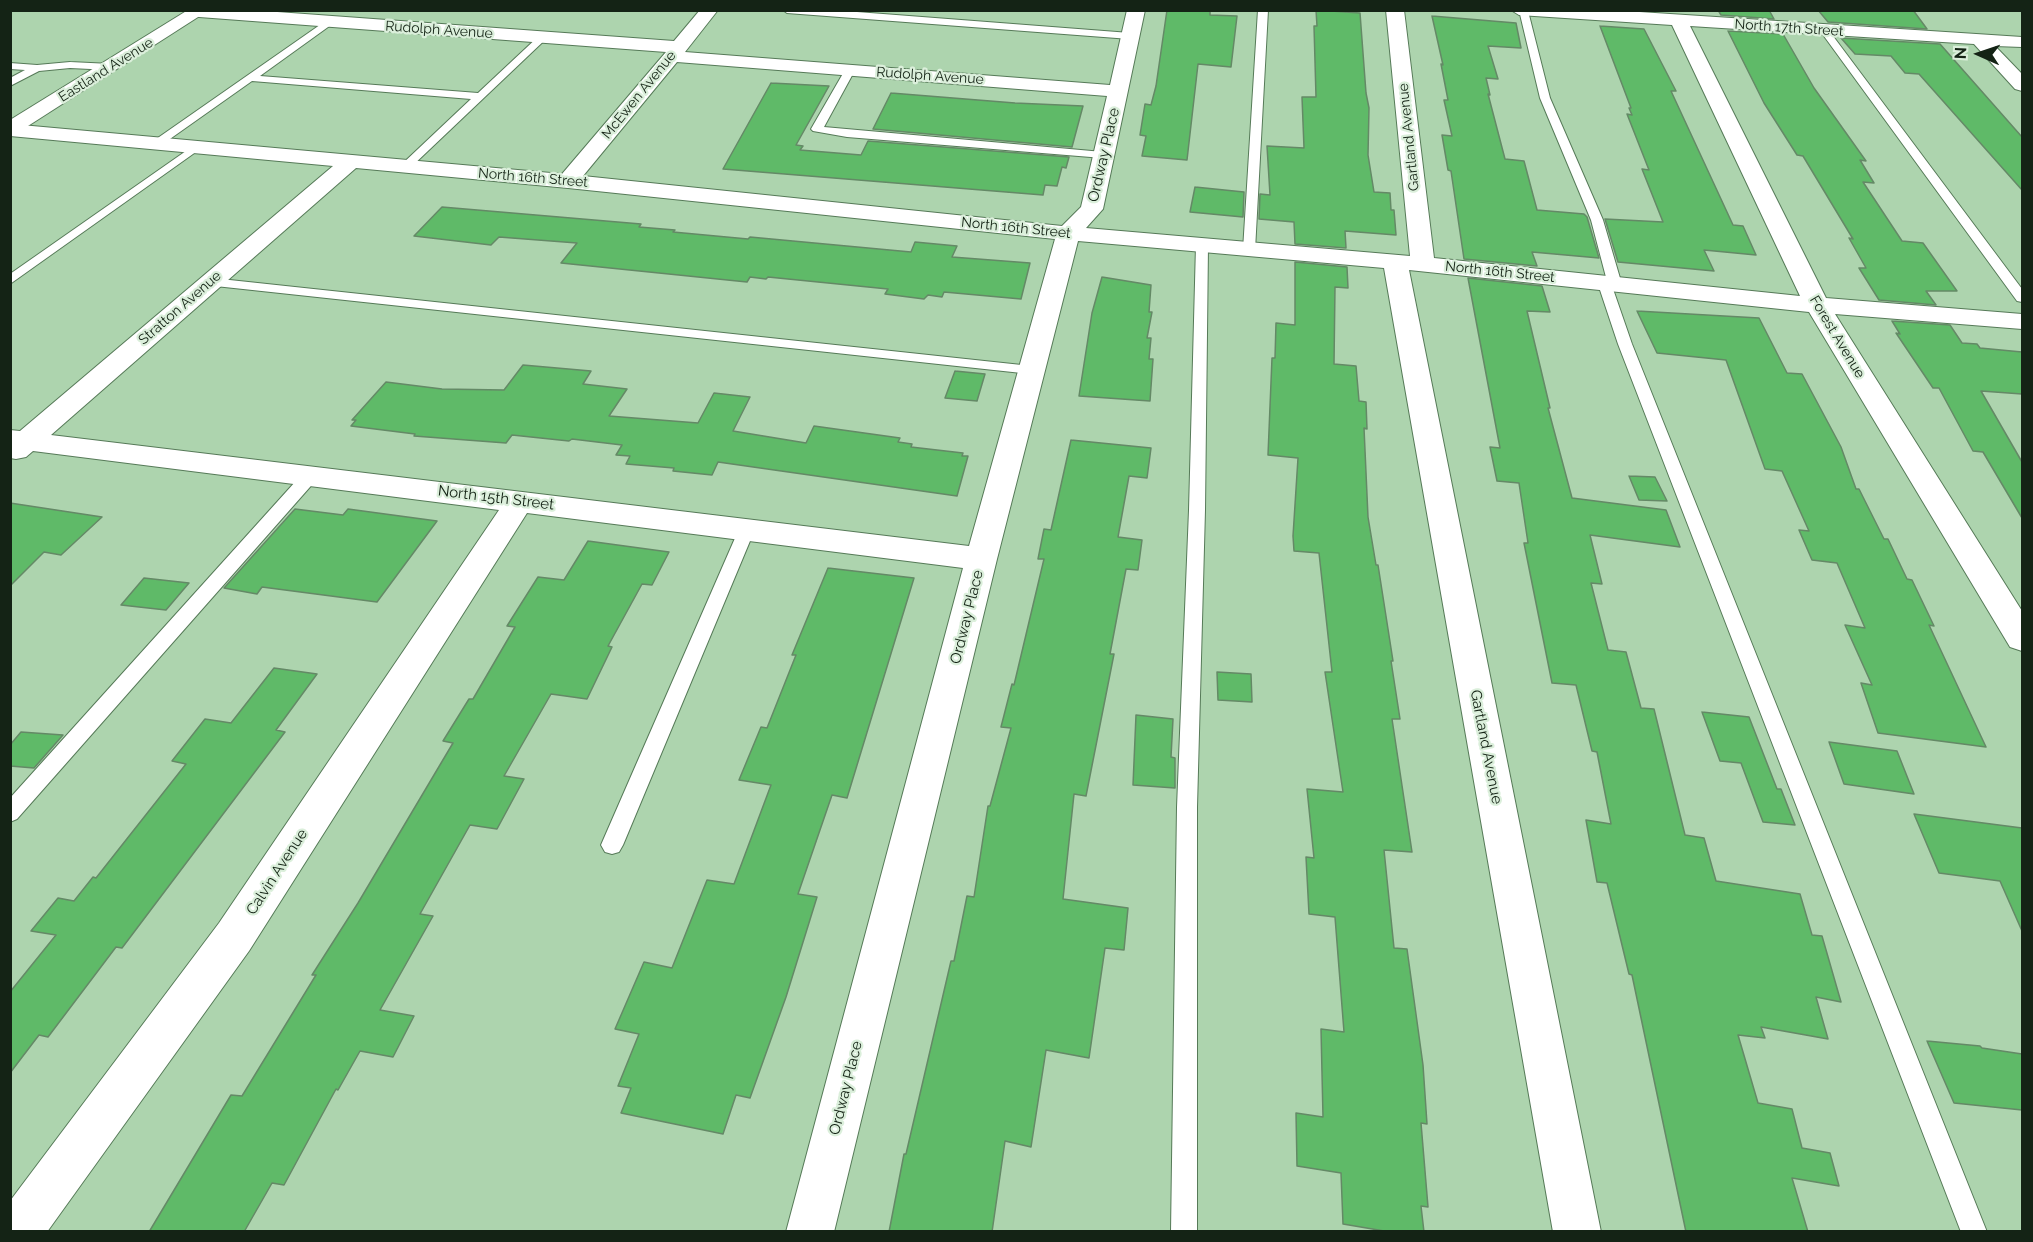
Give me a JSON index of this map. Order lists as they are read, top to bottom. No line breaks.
{"streets":{"street":["North 17th Street","Rudolph Avenue","Eastland Avenue","McEwen Avenue","Gartland Avenue","Ordway Place","North 16th Street","Stratton Avenue","Forest Avenue","North 15th Street","Calvin Avenue"]},"crossings":[["North 17th Street","Forest Avenue"],["Rudolph Avenue","Eastland Avenue"],["Rudolph Avenue","McEwen Avenue"],["Rudolph Avenue","Ordway Place"],["Eastland Avenue","North 16th Street"],["McEwen Avenue","North 16th Street"],["Gartland Avenue","North 16th Street"],["Ordway Place","North 16th Street"],["Ordway Place","North 15th Street"],["North 16th Street","Stratton Avenue"],["North 16th Street","Forest Avenue"],["Stratton Avenue","North 15th Street"],["North 15th Street","Calvin Avenue"]],"north":"left"}
